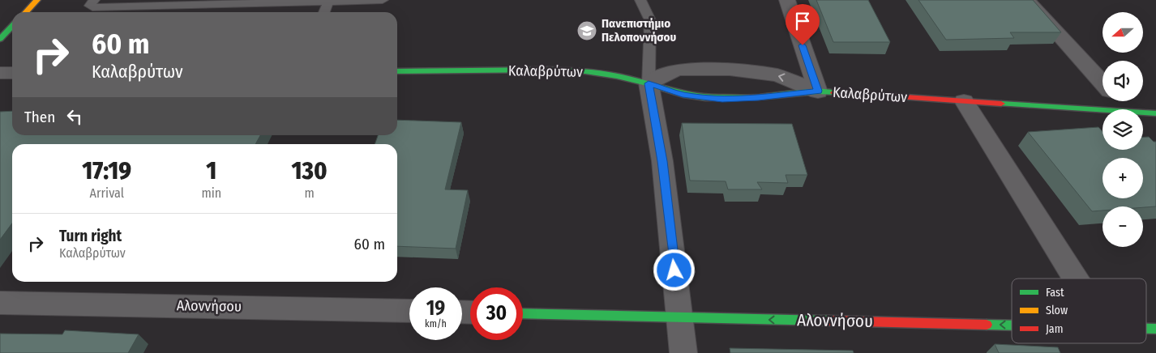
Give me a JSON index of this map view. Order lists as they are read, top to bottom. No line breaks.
{"streets":{"street":["Καλαβρύτων","Αλοννήσου"]},"one_way":["Αλοννήσου"],"places":{"school or university":["Πανεπιστήμιο Πελοποννήσου"]},"legend":["Fast","Slow","Jam"],"north":"left","page":{"map_buttons":["+","−"],"turn":["60 m","Καλαβρύτων"],"then":"Then","eta":["17:19","Arrival","1","min","130","m"],"list":[{"name":"Turn right","note":"Καλαβρύτων","value":"60 m"}],"speed":"19 km/h","limit":"30"}}
